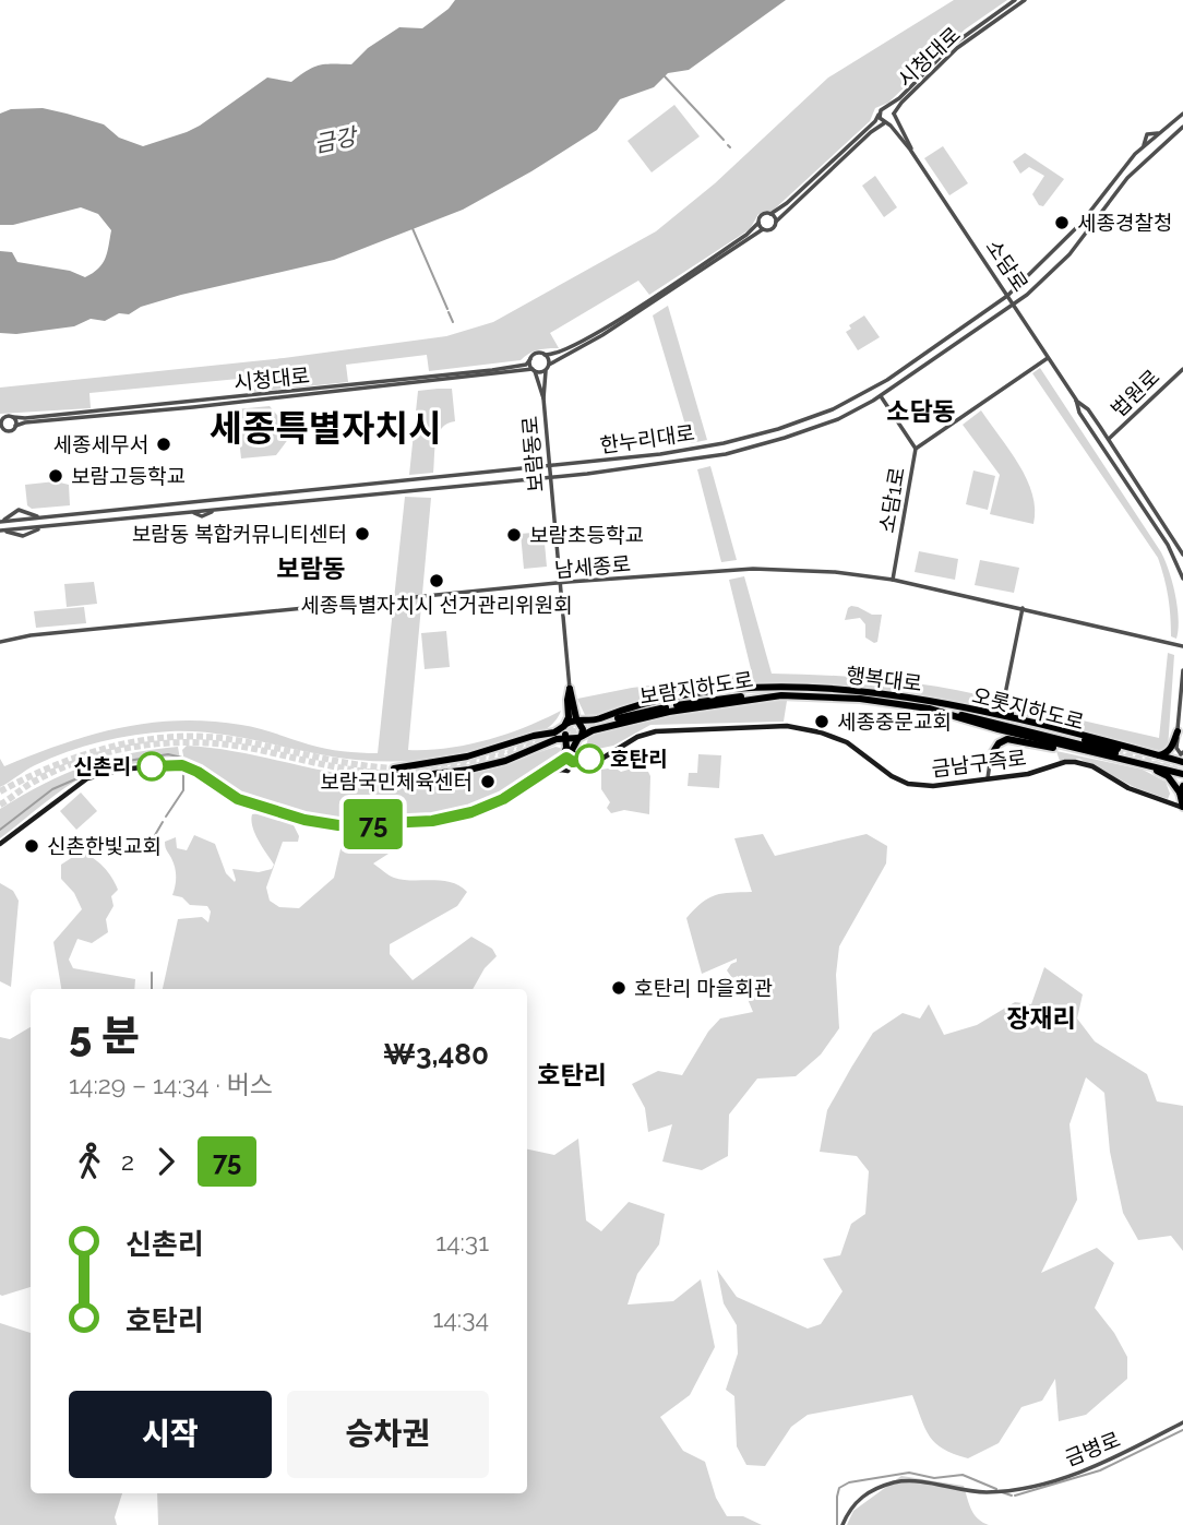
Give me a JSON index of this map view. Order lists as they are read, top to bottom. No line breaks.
{"streets":{"highway":["행복대로","오롯지하도로"],"main road":["금남구즉로"],"street":["시청대로","소담로","법원로","한누리대로","보람동로","소담1로","남세종로","금병로"]},"crossings":[["시청대로","소담로"],["소담로","법원로"],["소담로","한누리대로"],["소담로","소담1로"],["한누리대로","보람동로"],["보람동로","남세종로"],["소담1로","남세종로"],["행복대로","오롯지하도로"]],"districts":["소담동","세종특별자치시","보람동","장재리","호탄리"],"water":["금강"],"places":["세종경찰청","세종세무서","보람고등학교","보람동 복합커뮤니티센터","보람초등학교","세종특별자치시 선거관리위원회","세종중문교회","호탄리","신촌리","보람국민체육센터","신촌한빛교회","호탄리 마을회관"],"lines":["bus line 75"],"page":{"on_map":"75","heading":["5 분","14:29 – 14:34 · 버스","₩3,480"],"legs":["2","75"],"list":[{"name":"신촌리","value":"14:31"},{"name":"호탄리","value":"14:34"}],"buttons":["시작","승차권"]}}
